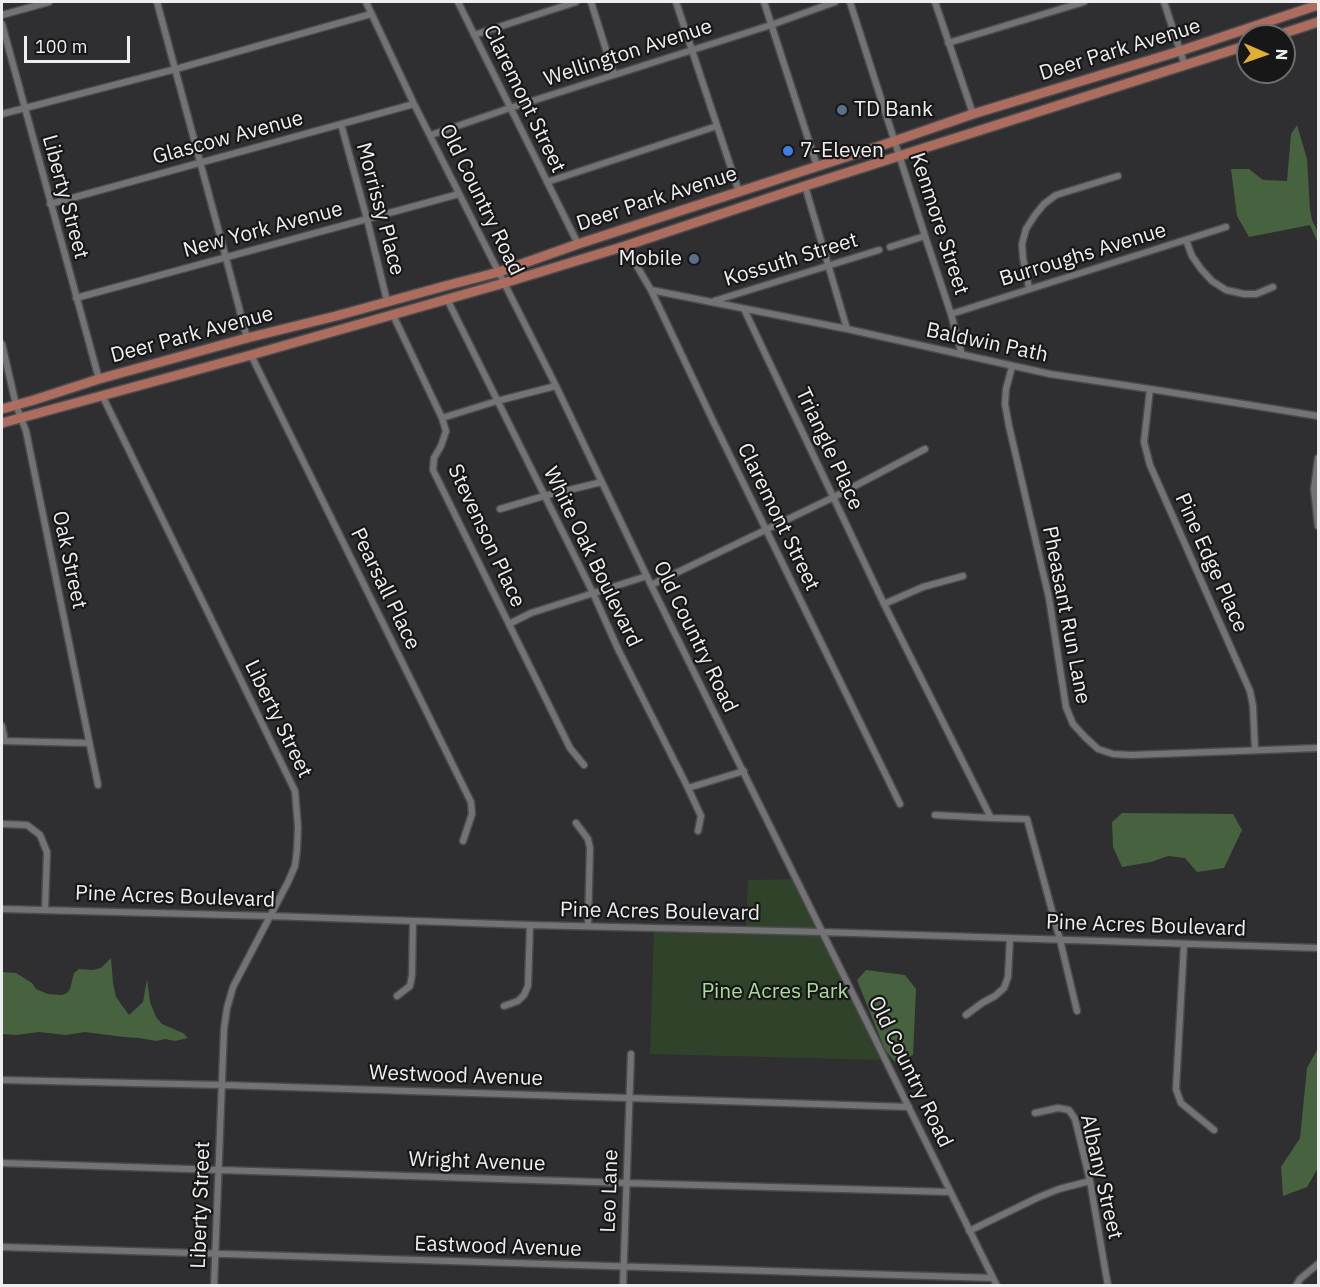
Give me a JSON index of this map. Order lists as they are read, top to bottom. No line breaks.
{"streets":{"main road":["Deer Park Avenue"],"street":["Wellington Avenue","Claremont Street","Glascow Avenue","Liberty Street","Old Country Road","Morrissy Place","Kenmore Street","New York Avenue","Burroughs Avenue","Kossuth Street","Baldwin Path","Triangle Place","Stevenson Place","White Oak Boulevard","Oak Street","Pine Edge Place","Pearsall Place","Pheasant Run Lane","Pine Acres Boulevard","Westwood Avenue","Wright Avenue","Albany Street","Leo Lane","Eastwood Avenue"]},"crossings":[["Deer Park Avenue","Claremont Street"],["Deer Park Avenue","Liberty Street"],["Deer Park Avenue","Old Country Road"],["Deer Park Avenue","Morrissy Place"],["Deer Park Avenue","Kenmore Street"],["Deer Park Avenue","Stevenson Place"],["Deer Park Avenue","White Oak Boulevard"],["Deer Park Avenue","Oak Street"],["Deer Park Avenue","Pearsall Place"],["Wellington Avenue","Claremont Street"],["Wellington Avenue","Old Country Road"],["Claremont Street","Baldwin Path"],["Glascow Avenue","Liberty Street"],["Glascow Avenue","Old Country Road"],["Glascow Avenue","Morrissy Place"],["Liberty Street","New York Avenue"],["Liberty Street","Pine Acres Boulevard"],["Liberty Street","Westwood Avenue"],["Liberty Street","Wright Avenue"],["Liberty Street","Eastwood Avenue"],["Old Country Road","New York Avenue"],["Old Country Road","Pine Acres Boulevard"],["Old Country Road","Westwood Avenue"],["Old Country Road","Wright Avenue"],["Old Country Road","Eastwood Avenue"],["Morrissy Place","New York Avenue"],["Kenmore Street","Burroughs Avenue"],["Kenmore Street","Kossuth Street"],["Kenmore Street","Baldwin Path"],["Kossuth Street","Baldwin Path"],["Baldwin Path","Triangle Place"],["Baldwin Path","Pine Edge Place"],["Baldwin Path","Pheasant Run Lane"],["Pine Edge Place","Pheasant Run Lane"],["Westwood Avenue","Leo Lane"],["Wright Avenue","Leo Lane"],["Leo Lane","Eastwood Avenue"]],"parks":["Pine Acres Park"],"places":["TD Bank","7-Eleven","Mobile"],"scale_bar":"100 m","north":"right"}
